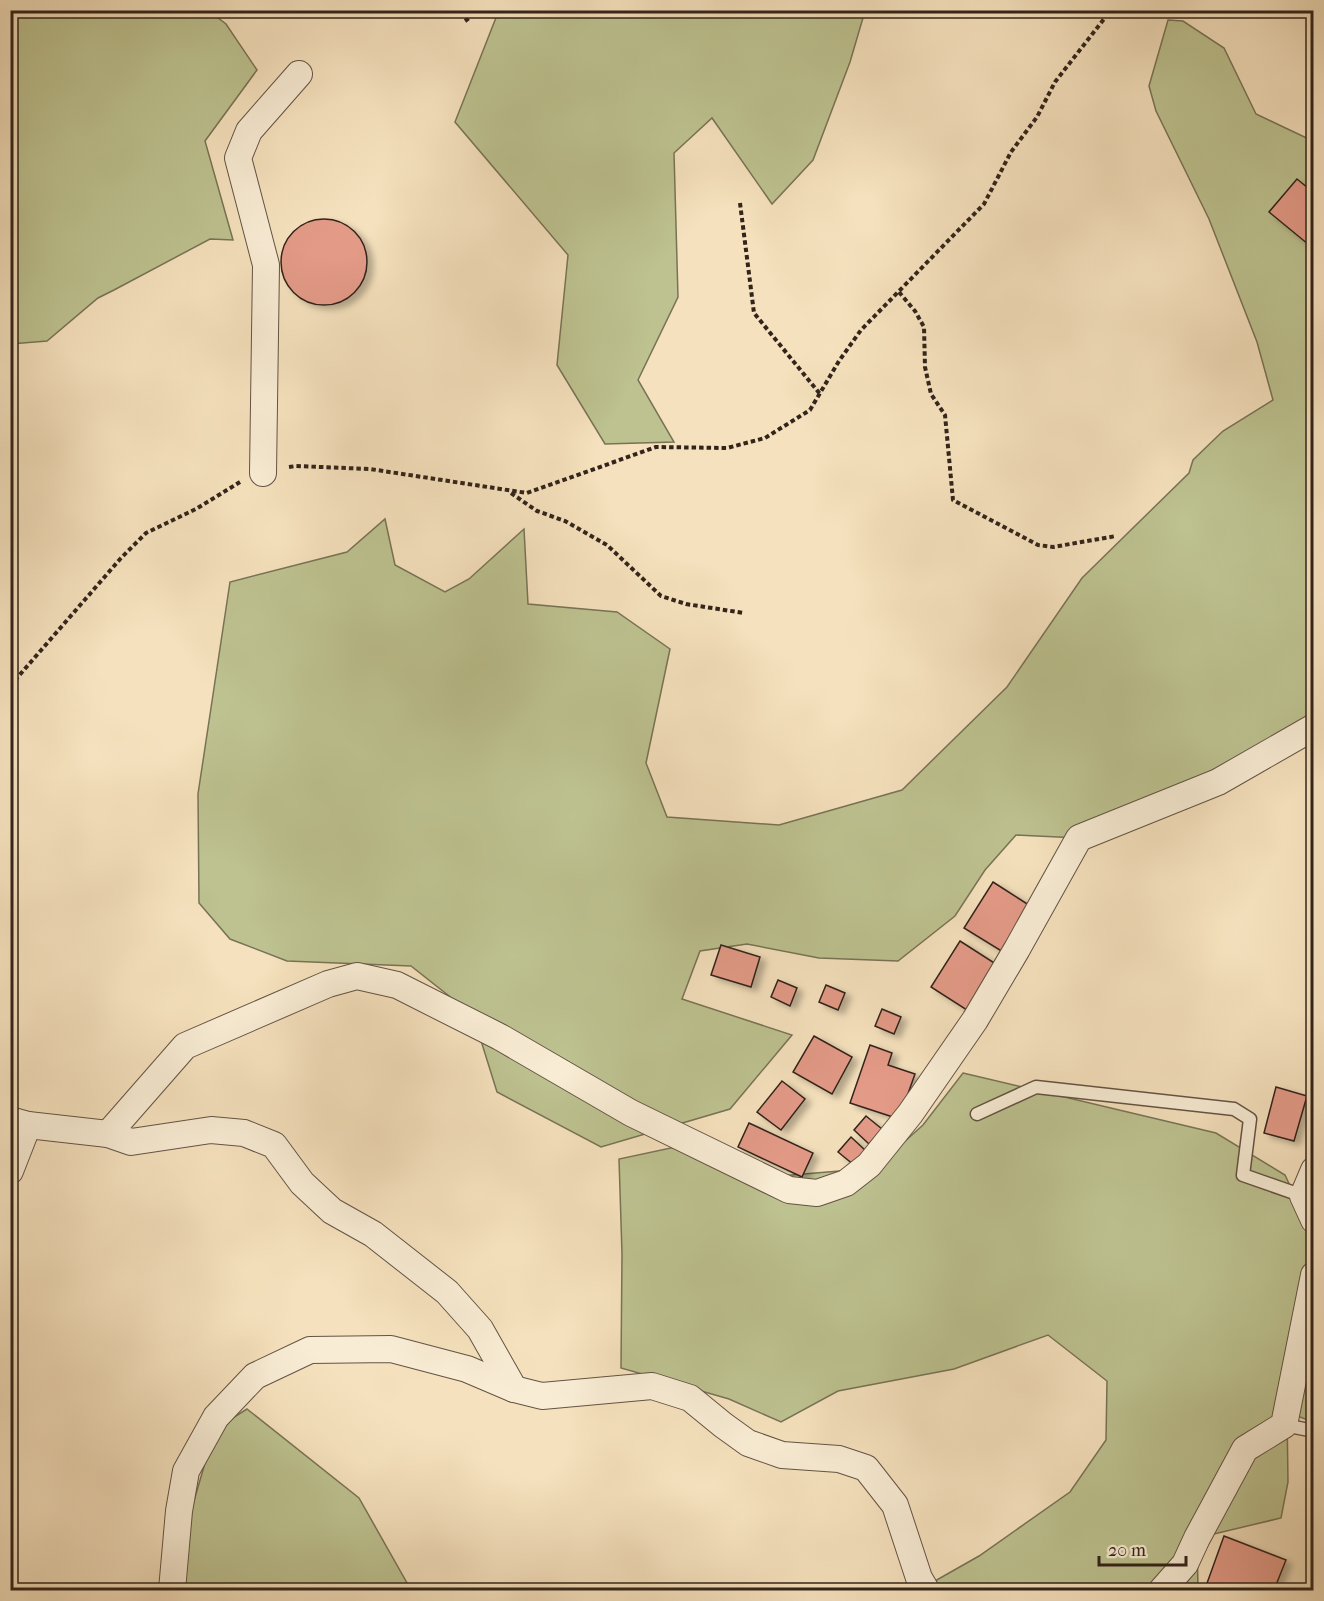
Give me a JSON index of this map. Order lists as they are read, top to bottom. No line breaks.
{"scale_bar":"20 m"}
